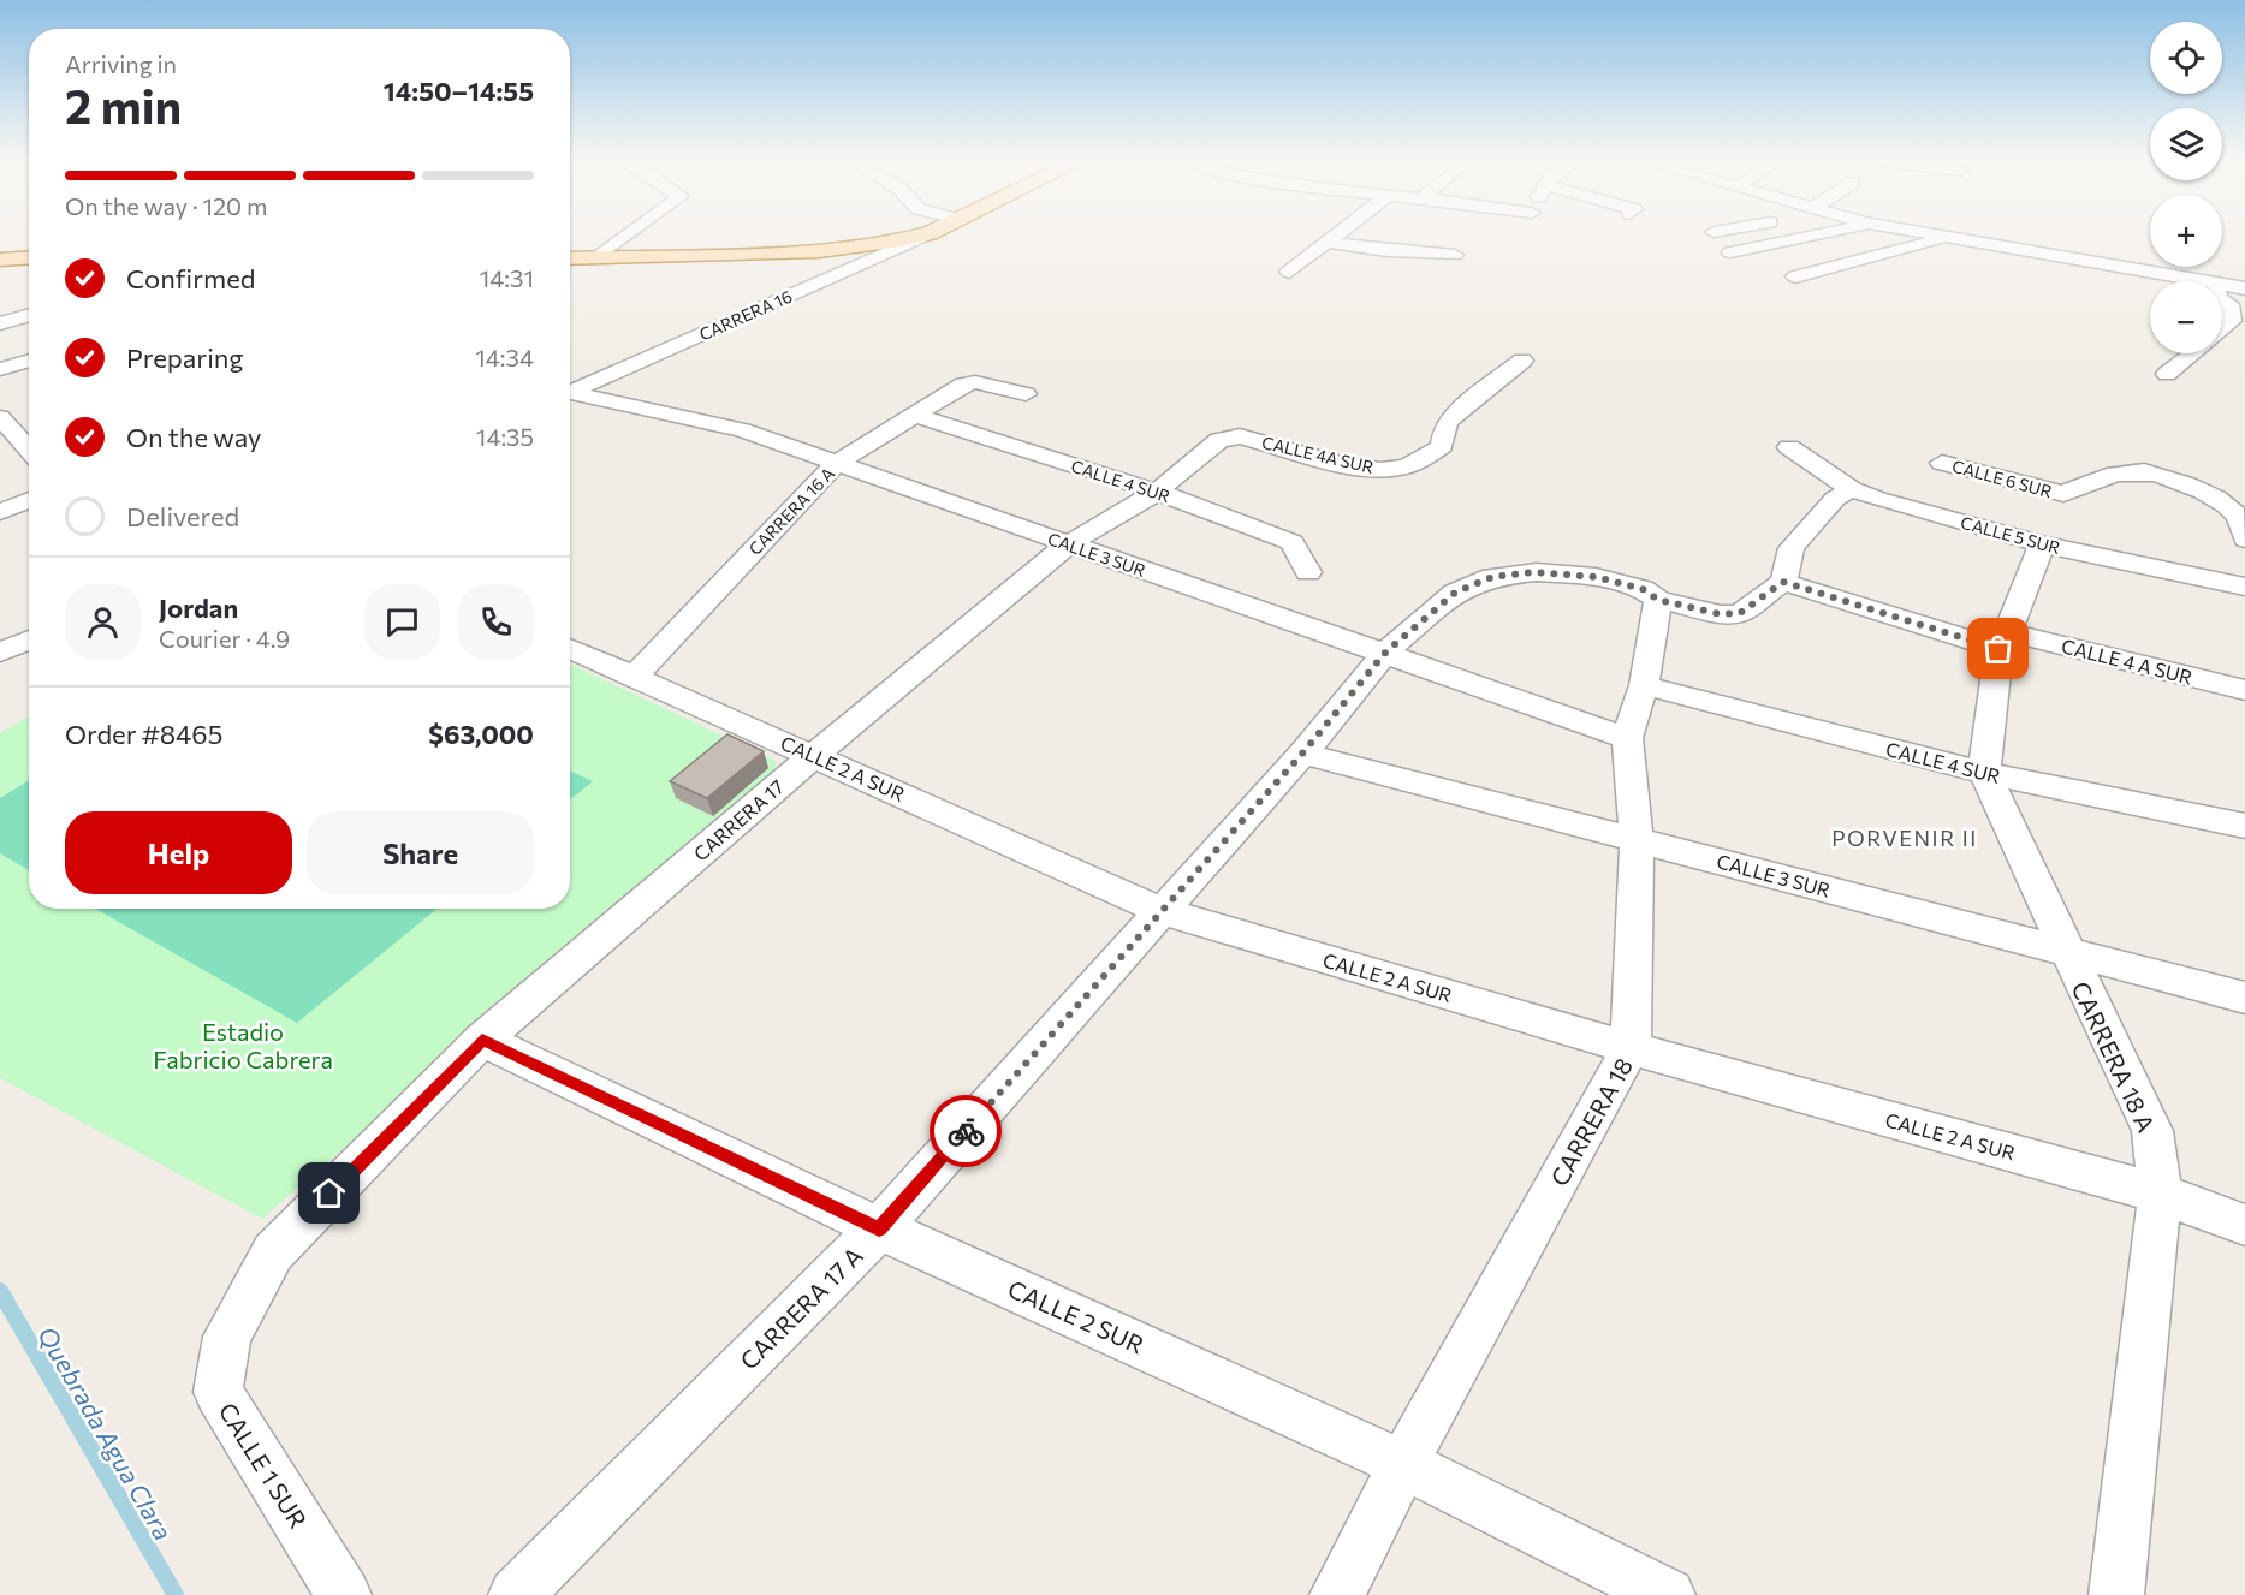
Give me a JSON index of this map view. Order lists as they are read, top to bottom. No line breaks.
{"streets":{"street":["CARRERA 16","CALLE 4A SUR","CALLE 6 SUR","CALLE 4 SUR","CARRERA 16 A","CALLE 5 SUR","CALLE 3 SUR","CALLE 4 A SUR","CALLE 2 A SUR","CARRERA 17","CARRERA 18 A","CARRERA 18","CARRERA 17 A","CALLE 2 SUR","CALLE 1 SUR"]},"crossings":[["CALLE 4A SUR","CARRERA 17"],["CALLE 4 SUR","CARRERA 16 A"],["CALLE 4 SUR","CARRERA 17"],["CALLE 4 SUR","CARRERA 18 A"],["CALLE 4 SUR","CARRERA 18"],["CARRERA 16 A","CALLE 3 SUR"],["CARRERA 16 A","CALLE 2 A SUR"],["CALLE 3 SUR","CARRERA 17"],["CALLE 3 SUR","CARRERA 18 A"],["CALLE 3 SUR","CARRERA 18"],["CALLE 3 SUR","CARRERA 17 A"],["CALLE 2 A SUR","CARRERA 17"],["CALLE 2 A SUR","CARRERA 18 A"],["CALLE 2 A SUR","CARRERA 18"],["CALLE 2 A SUR","CARRERA 17 A"],["CARRERA 17","CALLE 2 SUR"],["CARRERA 17","CALLE 1 SUR"],["CARRERA 18","CARRERA 17 A"],["CARRERA 18","CALLE 2 SUR"],["CARRERA 17 A","CALLE 2 SUR"]],"districts":["PORVENIR II"],"water":["Quebrada Agua Clara"],"parks":["Estadio Fabricio Cabrera"],"page":{"map_buttons":["+","−"],"heading":["2 min","Arriving in","14:50–14:55"],"panel":["Jordan","Courier · 4.9","Order #8465","$63,000"],"bar":"On the way · 120 m","list":[["Confirmed","14:31"],["Preparing","14:34"],["On the way","14:35"],"Delivered"],"buttons":["Help","Share"]}}
